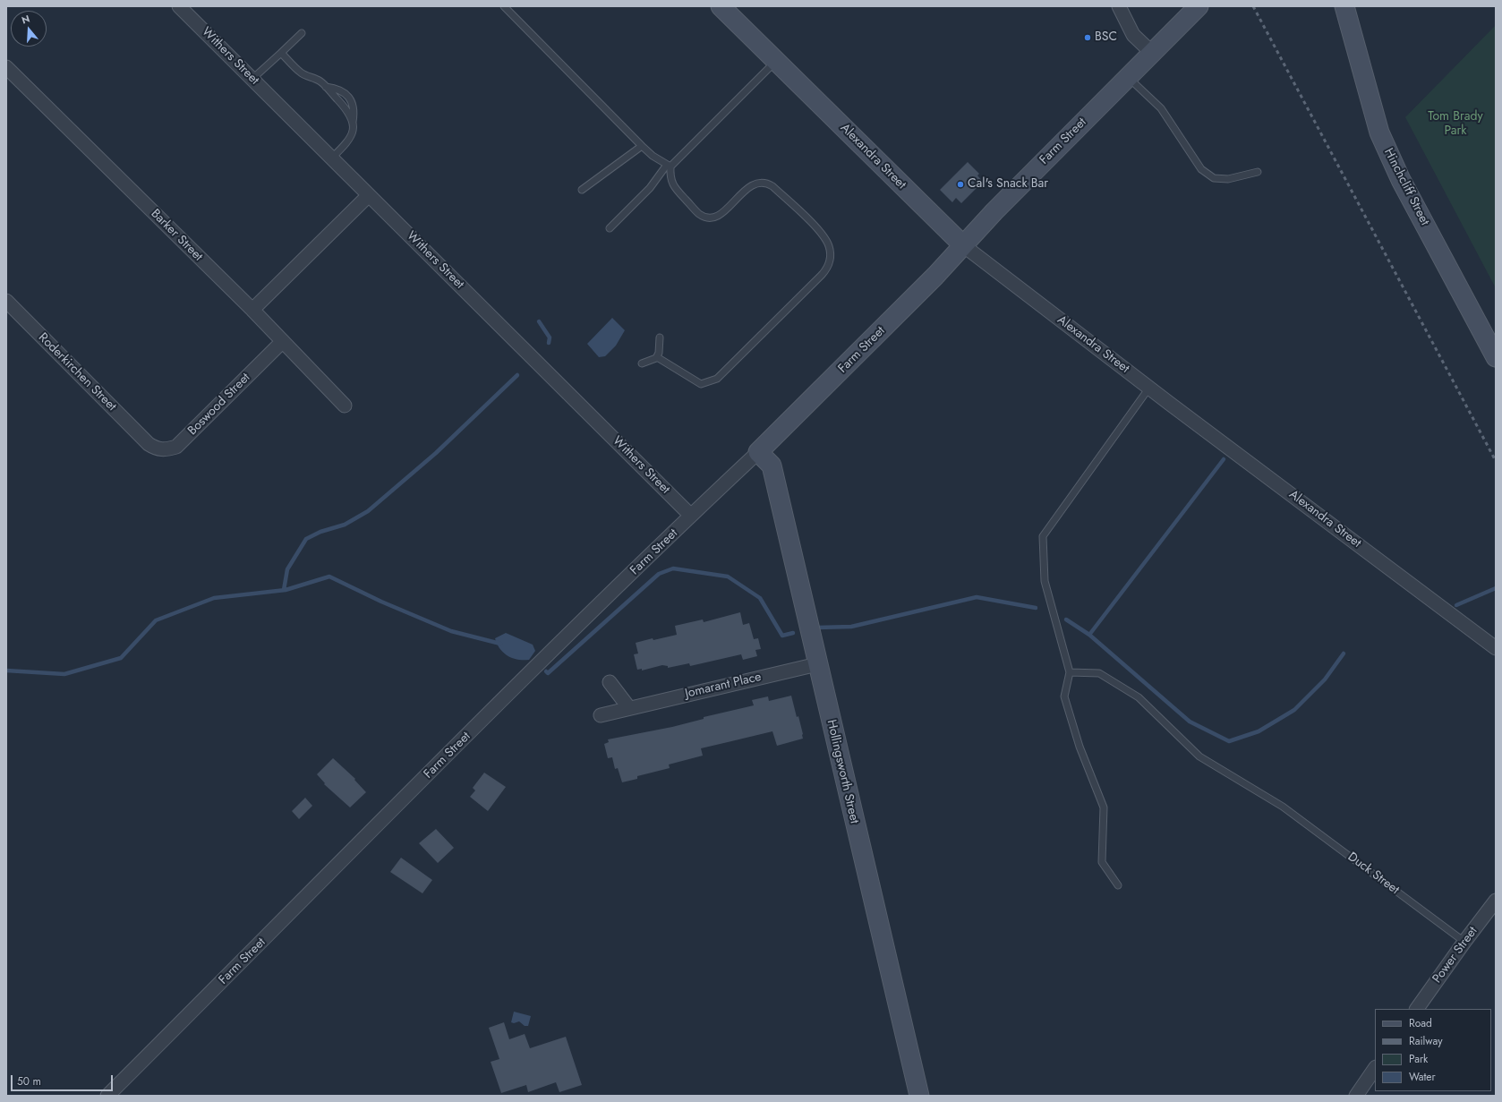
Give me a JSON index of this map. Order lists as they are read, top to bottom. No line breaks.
{"streets":{"street":["Withers Street","Farm Street","Alexandra Street","Hinchcliff Street","Barker Street","Roderkirchen Street","Boswood Street","Jomarant Place","Hollingsworth Street","Power Street"],"lane":["Duck Street"]},"crossings":[["Withers Street","Farm Street"],["Farm Street","Alexandra Street"],["Farm Street","Hollingsworth Street"],["Barker Street","Boswood Street"],["Roderkirchen Street","Boswood Street"],["Jomarant Place","Hollingsworth Street"],["Duck Street","Power Street"]],"parks":["Tom Brady Park"],"places":["BSC","Cal's Snack Bar"],"legend":["Road","Railway","Park","Water"],"scale_bar":"50 m","north":"top"}
